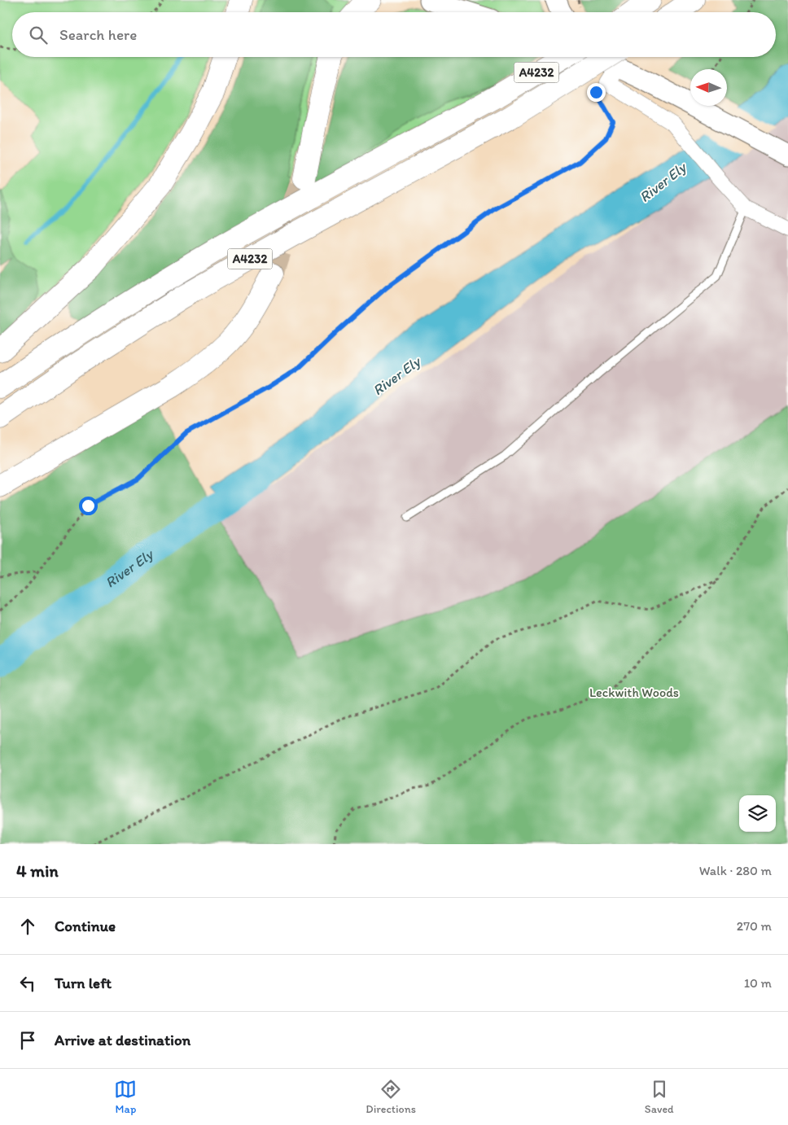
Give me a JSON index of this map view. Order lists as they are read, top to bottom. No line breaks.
{"streets":{"main road":["A4232"]},"water":["River Ely"],"parks":["Leckwith Woods"],"north":"left","page":{"search":"Search here","heading":["4 min","Walk · 280 m"],"list":[["Continue","270 m"],["Turn left","10 m"],"Arrive at destination"],"nav":["Map","Directions","Saved"]}}
